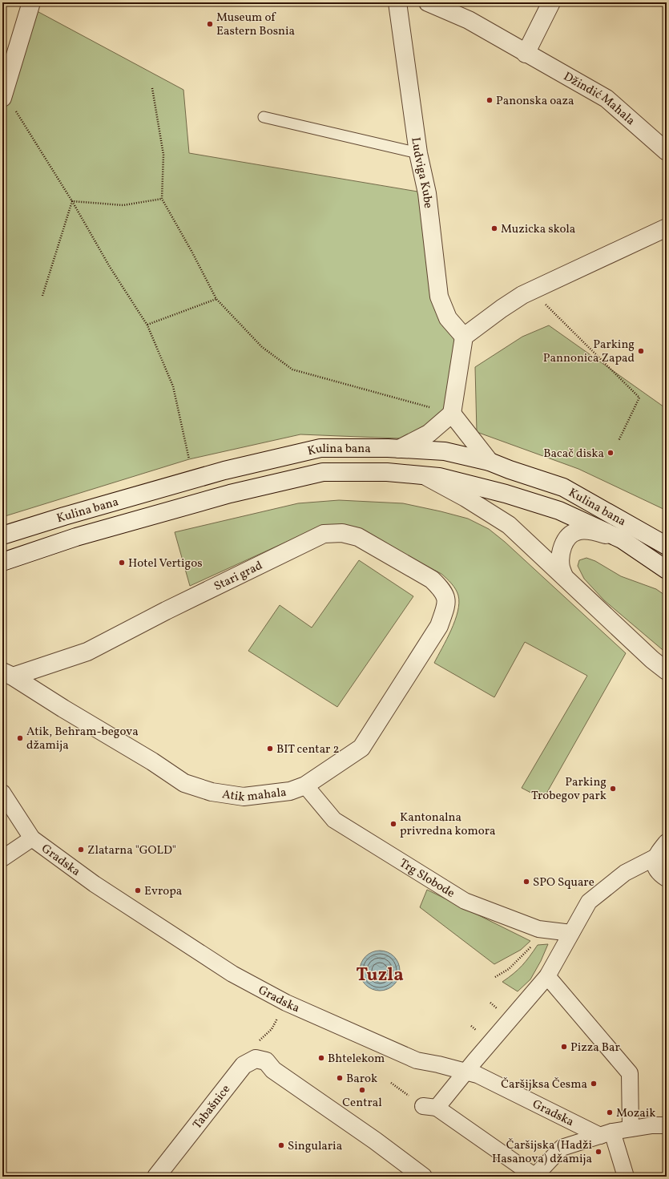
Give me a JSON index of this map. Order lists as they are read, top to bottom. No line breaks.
{"streets":{"street":["Džindić Mahala","Ludviga Kube","Kulina bana","Stari grad","Atik mahala","Gradska","Trg Slobode","Tabašnice"]},"crossings":[["Stari grad","Atik mahala"],["Atik mahala","Trg Slobode"]],"districts":["Tuzla"],"places":["Museum of Eastern Bosnia","Panonska oaza","Muzicka skola","Parking Pannonica Zapad","Bacač diska","Hotel Vertigos","Atik, Behram-begova džamija","BIT centar 2","Parking Trobegov park","Kantonalna privredna komora","Zlatarna \"GOLD\"","SPO Square","Evropa","Pizza Bar","Bhtelekom","Barok","Čaršijksa Česma","Central","Mozaik","Singularia","Čaršijska (Hadži Hasanova) džamija"]}
